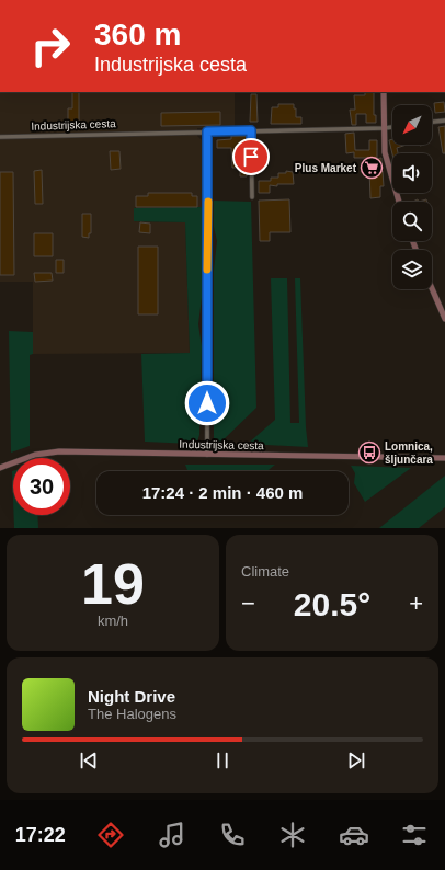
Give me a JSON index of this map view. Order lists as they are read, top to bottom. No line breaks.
{"streets":{"main road":["Industrijska cesta"]},"places":{"supermarket":["Plus Market"],"bus stop":["Lomnica, šljunčara"]},"north":"bottom left","page":{"turn":["360 m","Industrijska cesta"],"limit":"30","trip":"17:24 · 2 min · 460 m","tile":[["19","km/h"],"Climate"],"heat":["−","20.5°","+"],"song":["Night Drive","The Halogens"],"tabs":"17:22"}}
